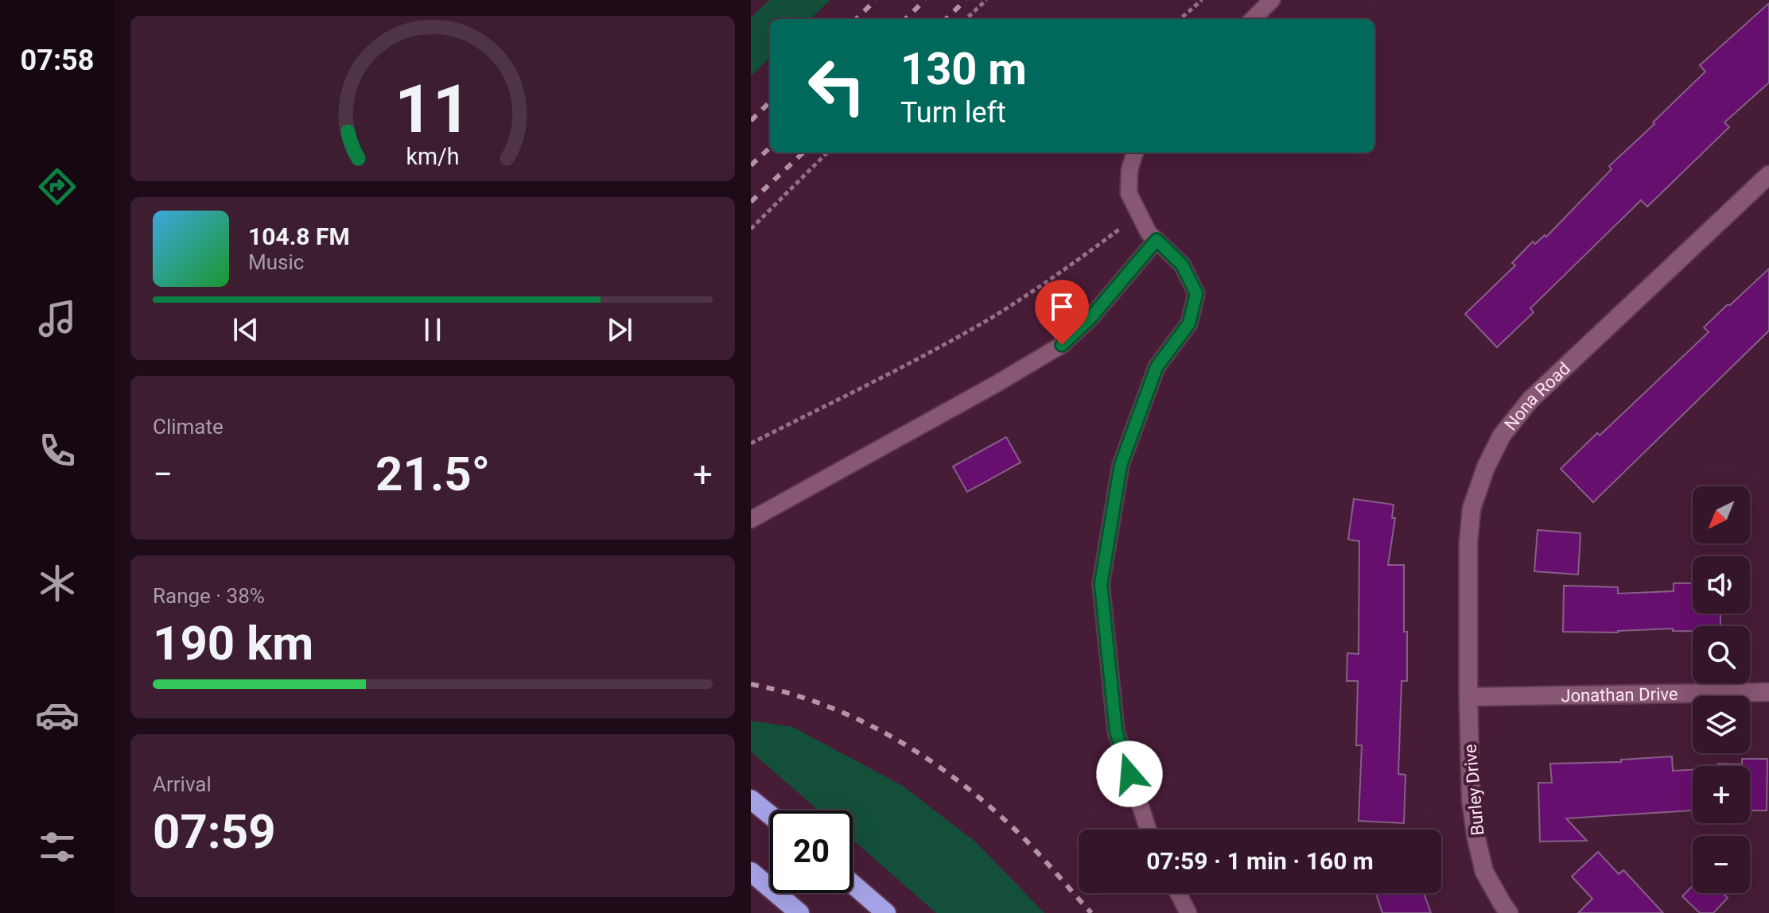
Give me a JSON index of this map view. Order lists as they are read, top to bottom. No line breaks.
{"streets":{"street":["Nona Road","Jonathan Drive","Burley Drive"]},"crossings":[["Nona Road","Jonathan Drive"],["Nona Road","Burley Drive"],["Jonathan Drive","Burley Drive"]],"north":"bottom left","page":{"tabs":"07:58","turn":["130 m","Turn left"],"song":["104.8 FM","Music"],"tile":["Climate",["Range · 38%","190 km"],["Arrival","07:59"]],"heat":["−","21.5°","+"],"map_buttons":["+","−"],"limit":"20","trip":"07:59 · 1 min · 160 m","gauge":["11","km/h"]}}
